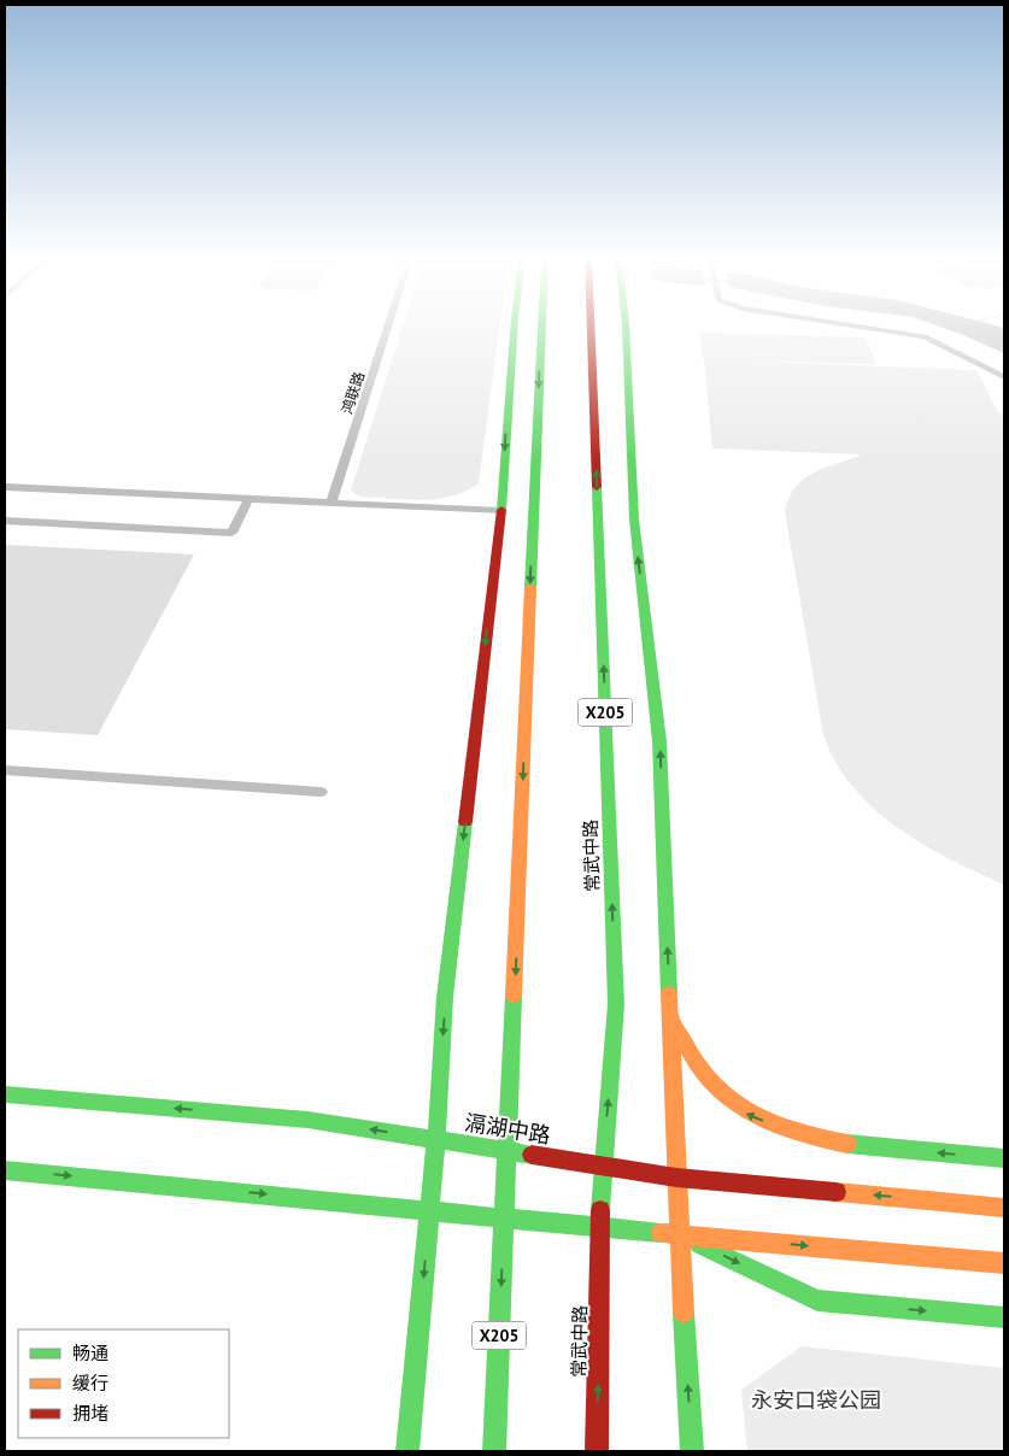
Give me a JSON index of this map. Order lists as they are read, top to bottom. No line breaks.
{"streets":{"main road":["X205","常武中路","滆湖中路"],"lane":["鸿联路"]},"crossings":[["X205","滆湖中路"],["常武中路","滆湖中路"]],"parks":["永安口袋公园"],"legend":["畅通","缓行","拥堵"]}
